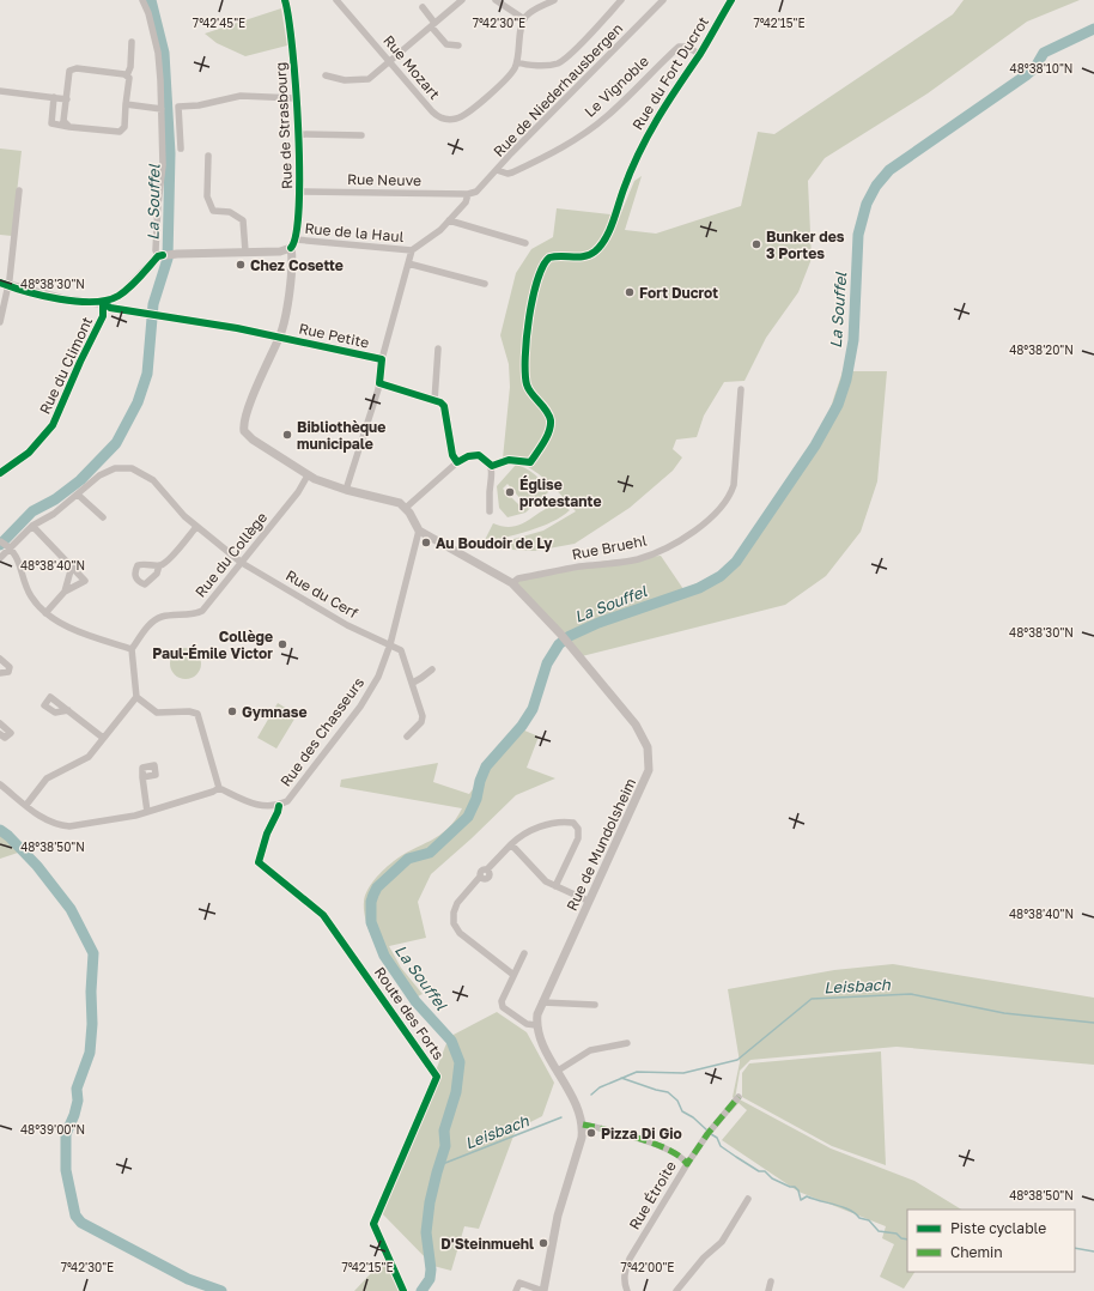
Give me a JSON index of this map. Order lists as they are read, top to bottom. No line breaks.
{"streets":{"street":["Rue Mozart","Rue du Fort Ducrot","Le Vignoble","Rue de Niederhausbergen","Rue de Strasbourg","Rue Neuve","Rue de la Haul","Rue Petite","Rue du Climont","Rue Bruehl","Rue du Collège","Rue du Cerf","Rue des Chasseurs","Rue de Mundolsheim","Rue Étroite"],"cycle path":["Route des Forts"]},"crossings":[["Rue du Fort Ducrot","Le Vignoble"],["Le Vignoble","Rue de Niederhausbergen"],["Rue de Niederhausbergen","Rue Neuve"],["Rue de Strasbourg","Rue Neuve"],["Rue de Strasbourg","Rue de la Haul"],["Rue Bruehl","Rue de Mundolsheim"],["Rue du Collège","Rue du Cerf"],["Rue du Cerf","Rue des Chasseurs"],["Rue des Chasseurs","Rue de Mundolsheim"]],"water":["La Souffel","Leisbach"],"places":["Bunker des 3 Portes","Chez Cosette","Fort Ducrot","Bibliothèque municipale","Église protestante","Au Boudoir de Ly","Collège Paul-Émile Victor","Gymnase","Pizza Di Gio","D'Steinmuehl"],"legend":["Piste cyclable","Chemin"],"coordinates":["7°42'45\"E","7°42'30\"E","7°42'15\"E","48°38'10\"N","48°38'30\"N","48°38'20\"N","48°38'40\"N","48°38'50\"N","48°39'00\"N","7°42'00\"E"]}
